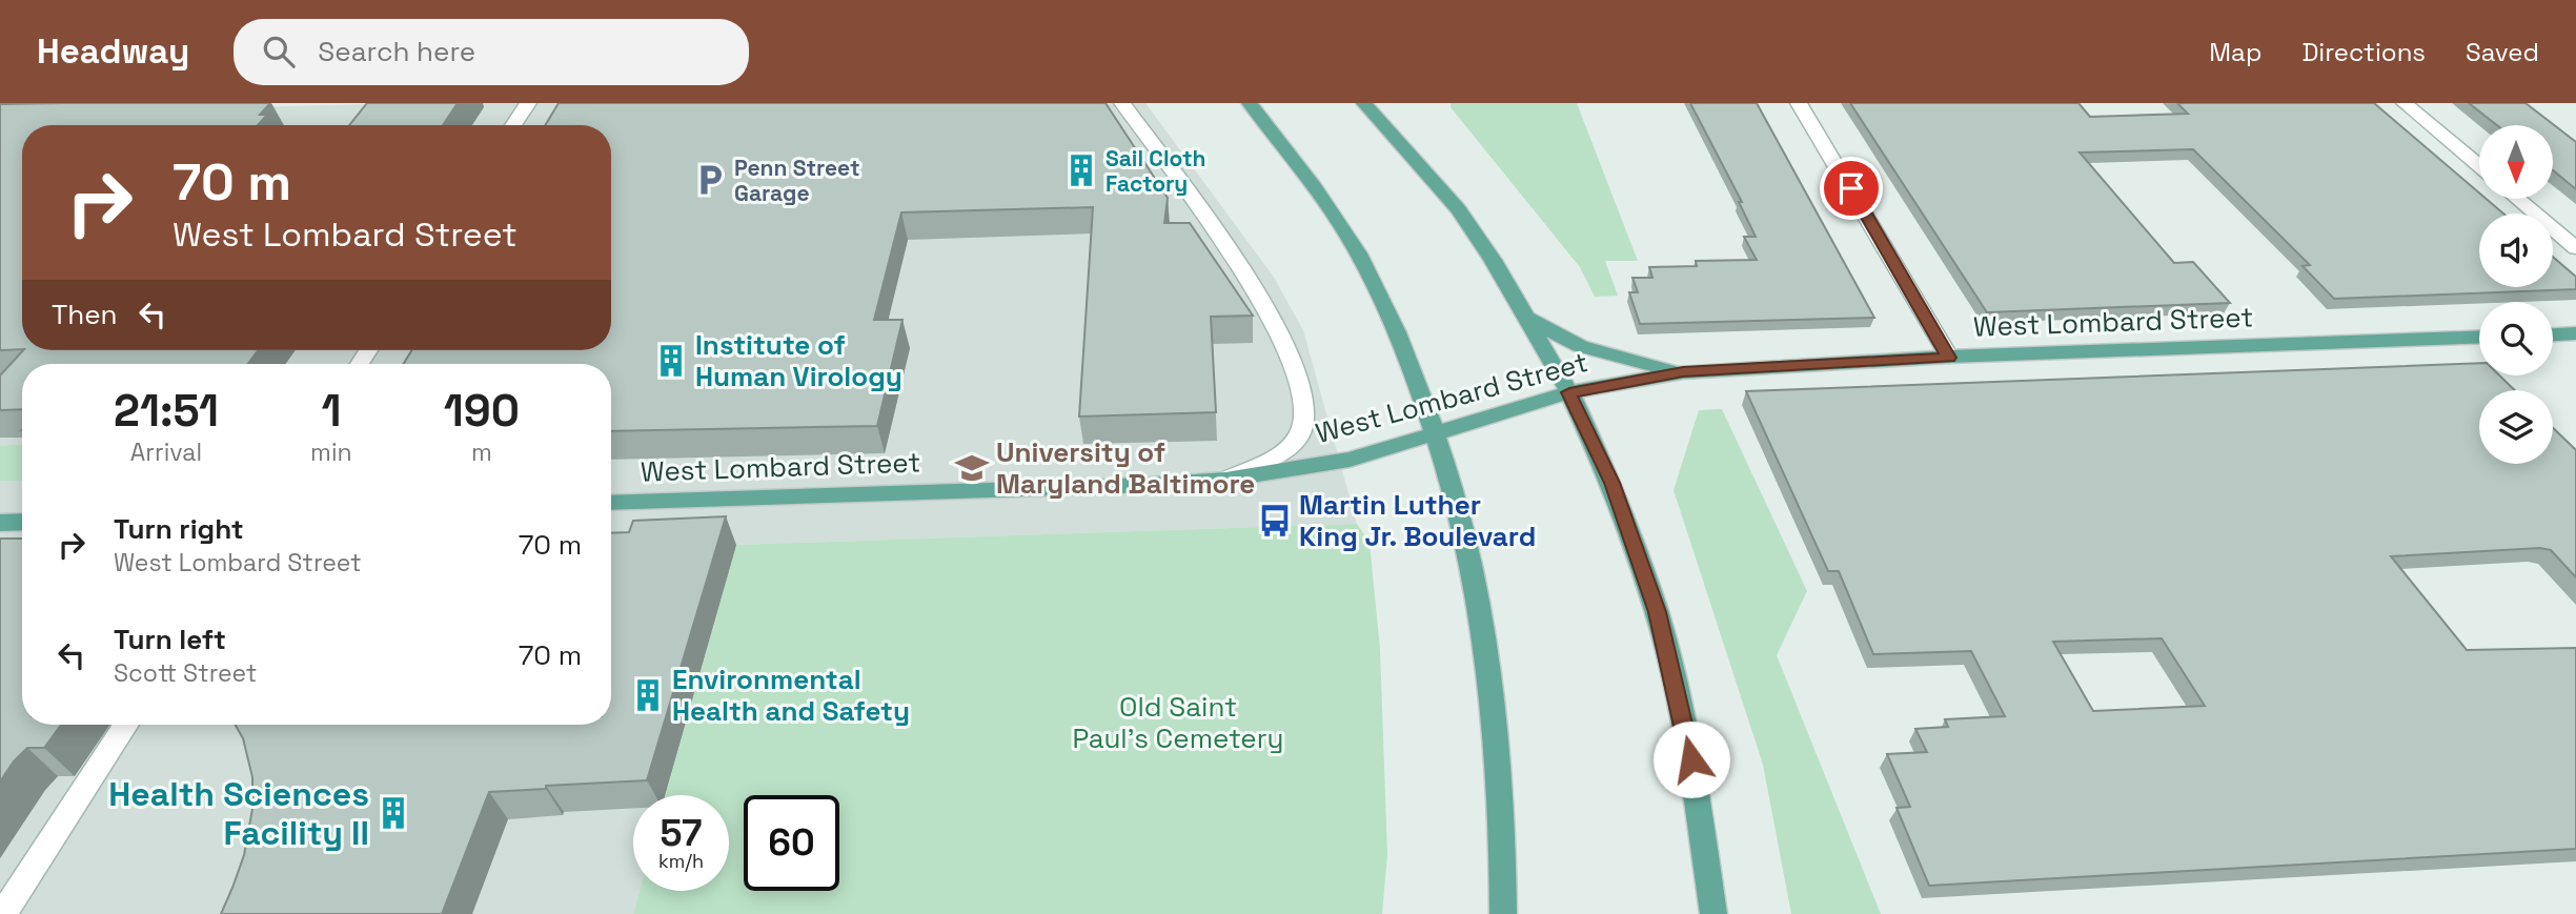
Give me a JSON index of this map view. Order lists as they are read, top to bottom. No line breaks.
{"streets":{"main road":["West Lombard Street"]},"parks":["Old Saint Paul's Cemetery"],"places":{"building":["Sail Cloth Factory","Institute of Human Virology","Environmental Health and Safety","Health Sciences Facility II"],"parking":["Penn Street Garage"],"school or university":["University of Maryland Baltimore"],"bus stop":["Martin Luther King Jr. Boulevard"]},"north":"bottom","page":{"header":"Headway","search":"Search here","nav":["Map","Directions","Saved"],"turn":["70 m","West Lombard Street"],"then":"Then","eta":["21:51","Arrival","1","min","190","m"],"list":[{"name":"Turn right","note":"West Lombard Street","value":"70 m"},{"name":"Turn left","note":"Scott Street","value":"70 m"}],"speed":"57 km/h","limit":"60"}}
